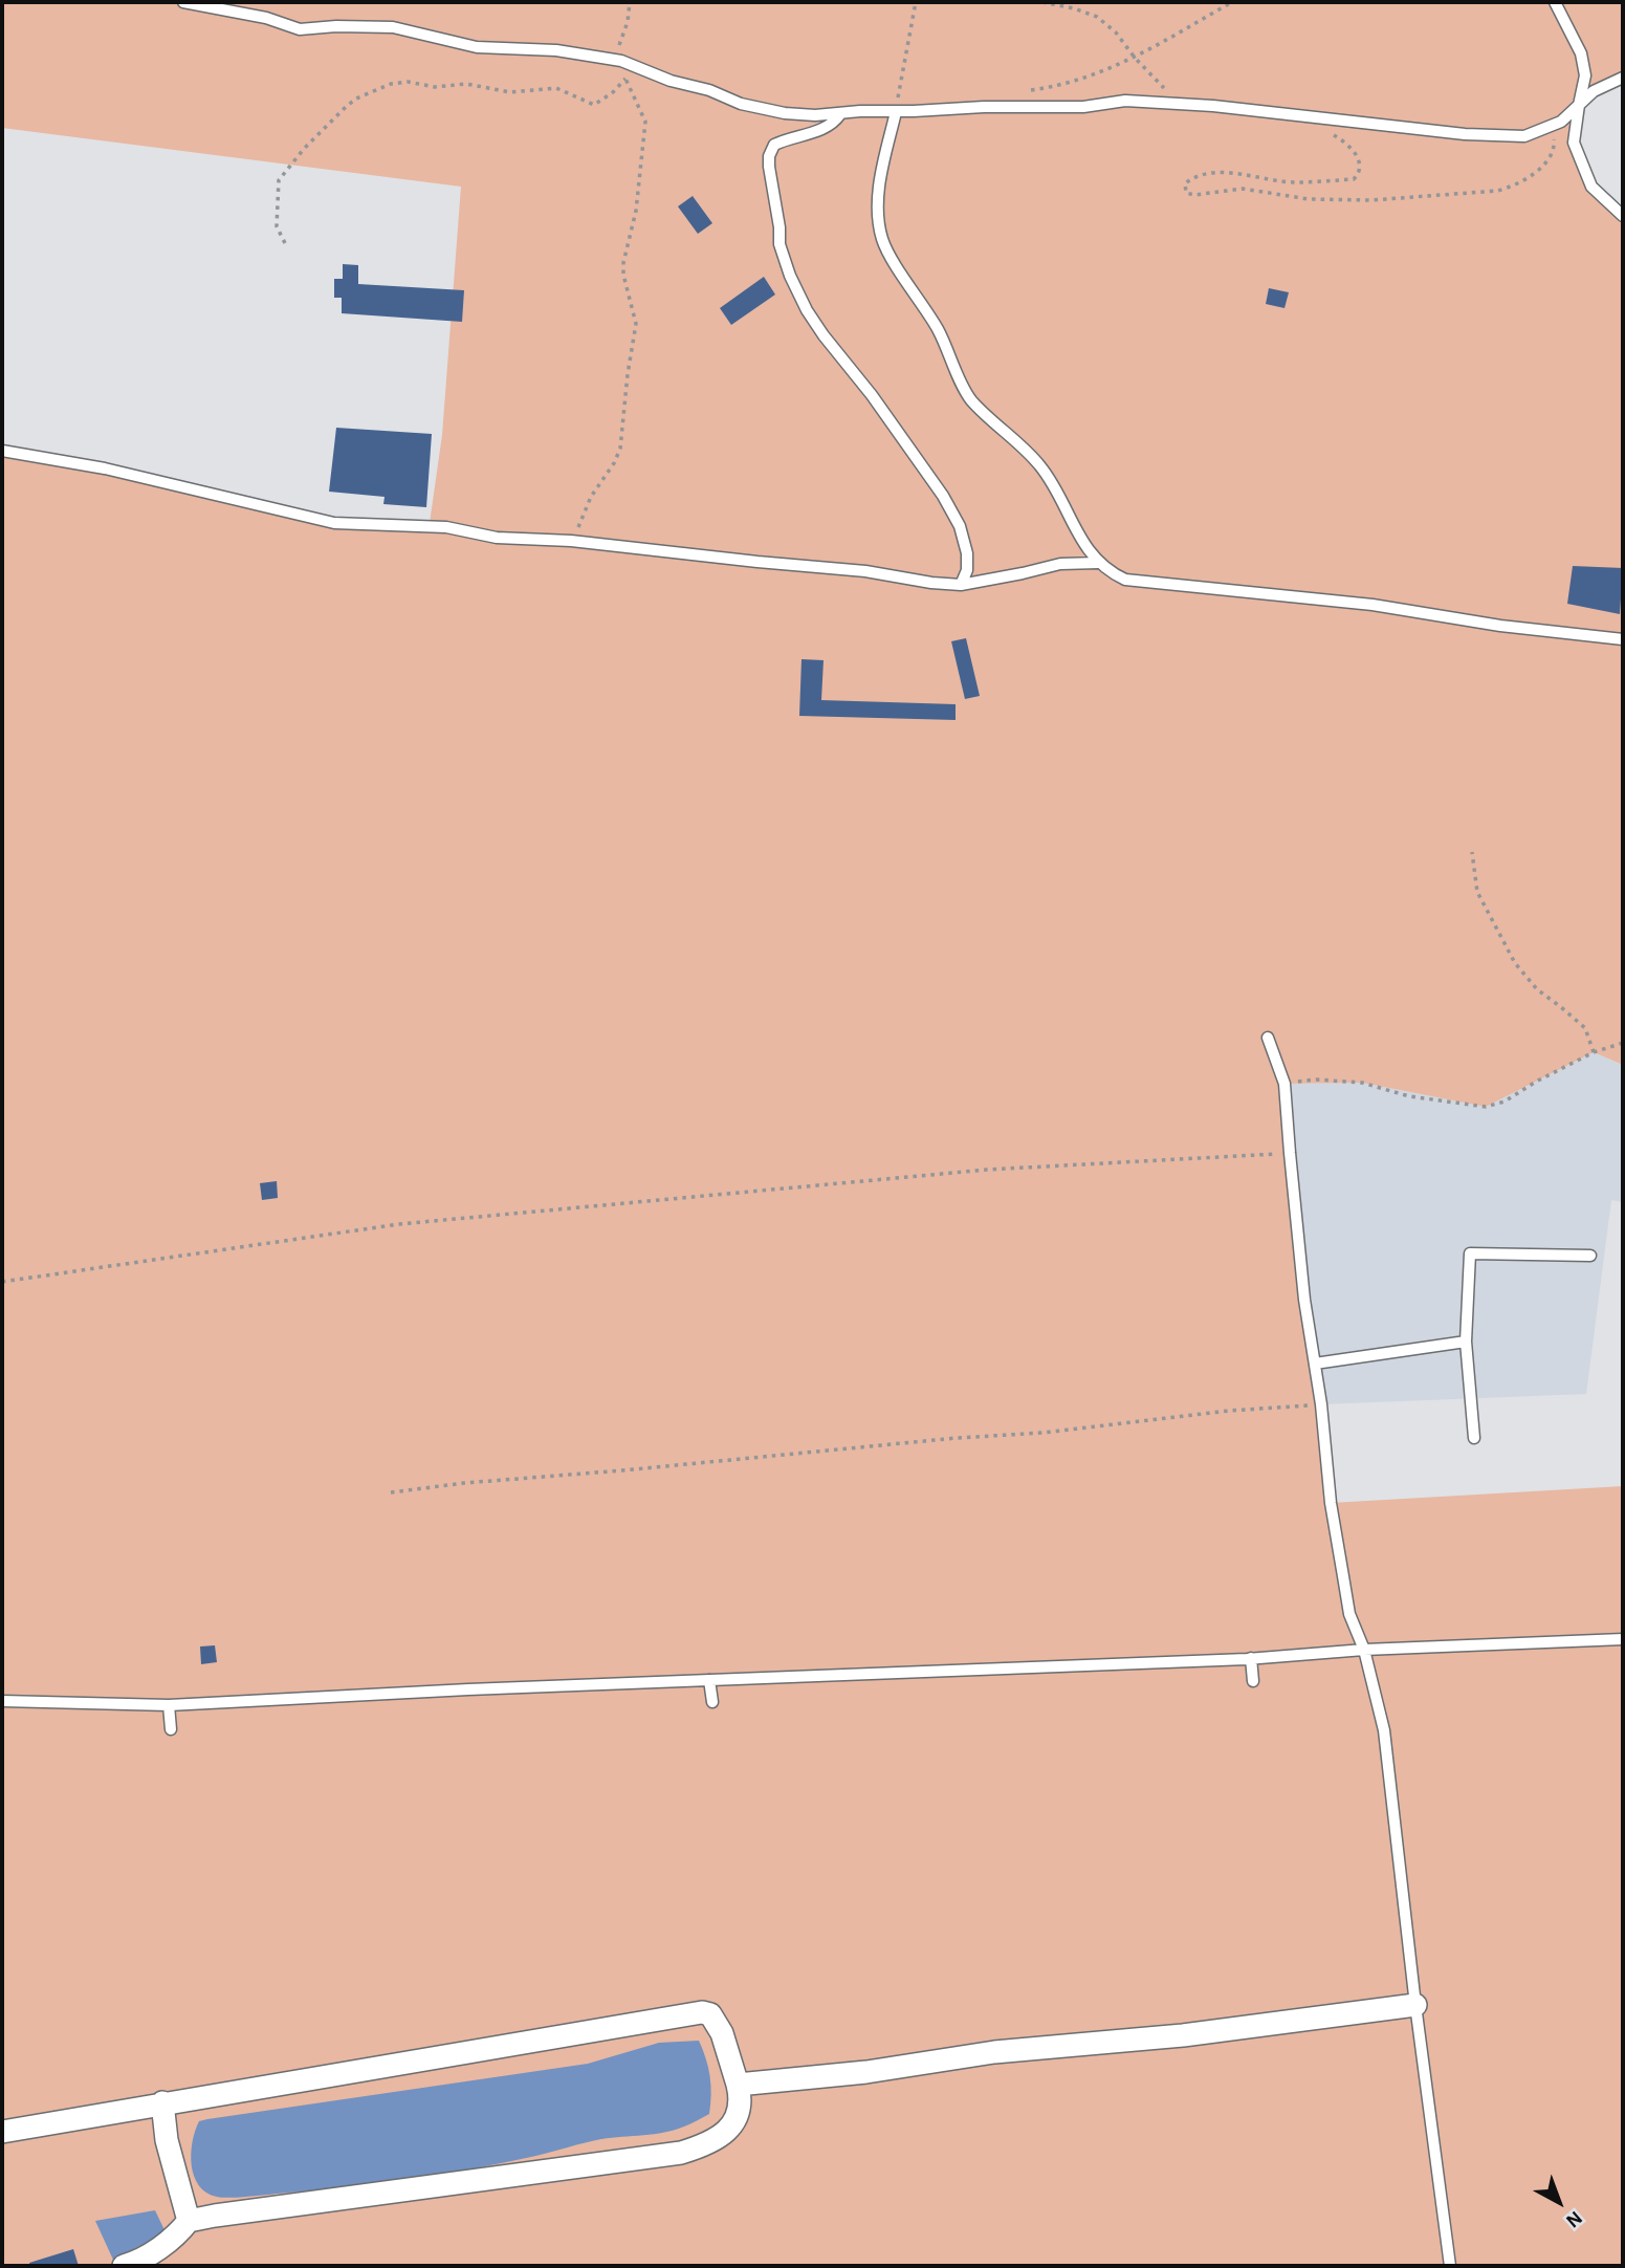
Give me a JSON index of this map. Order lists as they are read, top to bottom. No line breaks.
{"north":"bottom right"}
